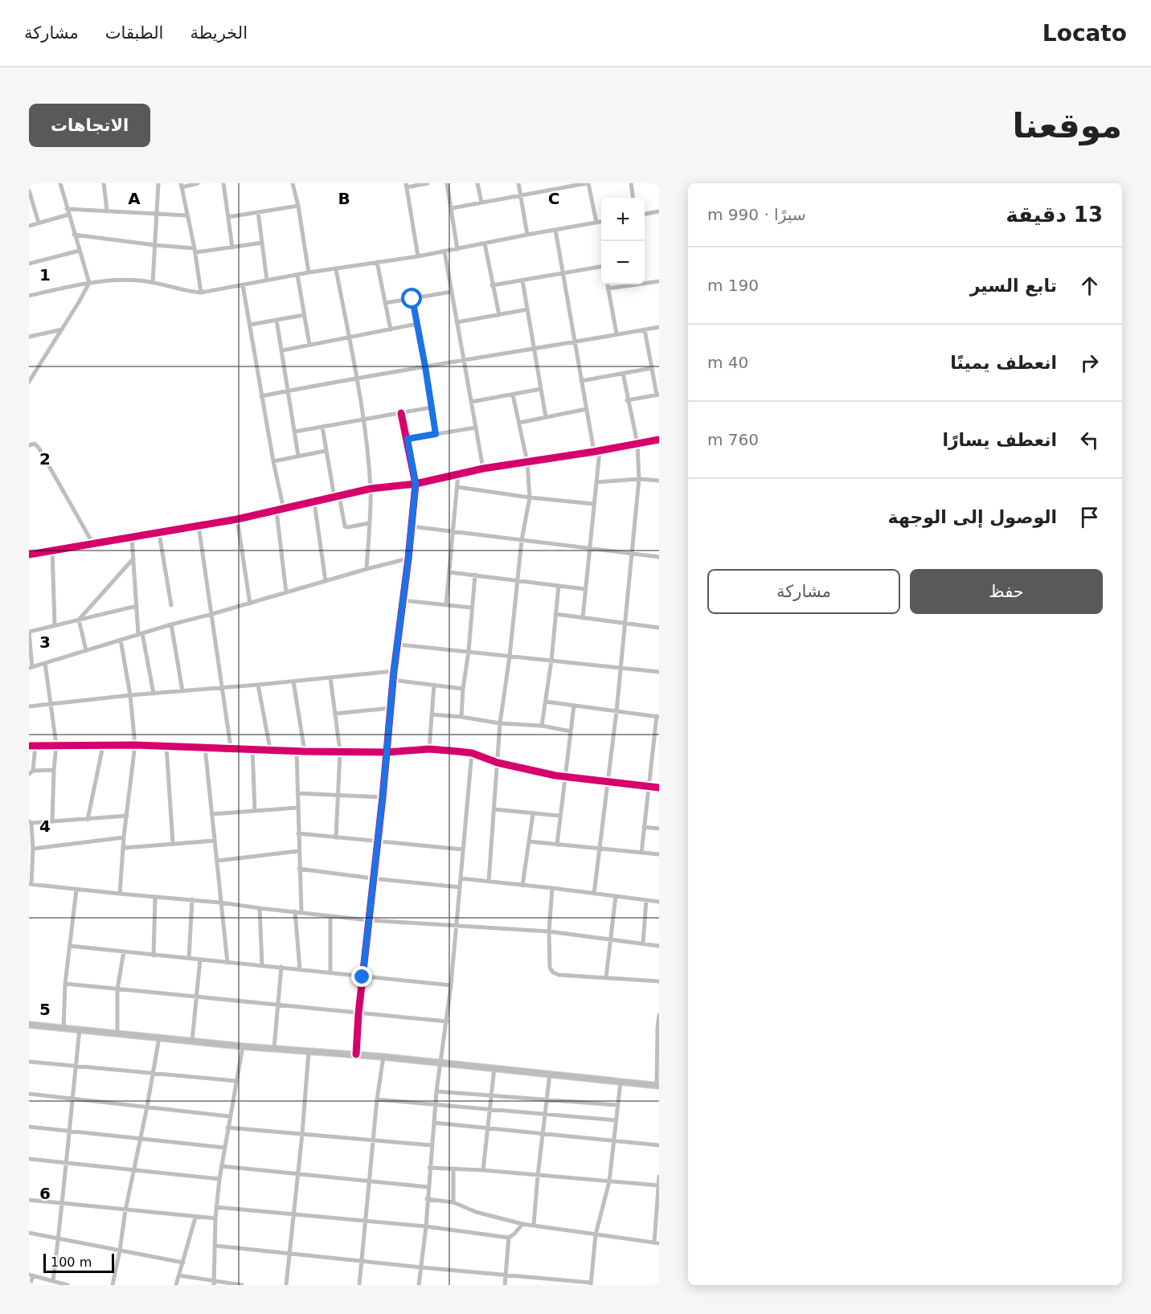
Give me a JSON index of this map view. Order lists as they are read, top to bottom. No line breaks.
{"scale_bar":"100 m","page":{"header":"Locato","nav":["الخريطة","الطبقات","مشاركة"],"buttons":["الاتجاهات",["حفظ","مشاركة"]],"title":"موقعنا","heading":["13 دقيقة","سيرًا · 990 m"],"map_buttons":["+","−"],"list":[["تابع السير","190 m"],["انعطف يمينًا","40 m"],["انعطف يسارًا","760 m"],"الوصول إلى الوجهة"],"scale":"100 m"},"grid":{"columns":["A","B","C"],"rows":["1","2","3","4","5","6"]}}
